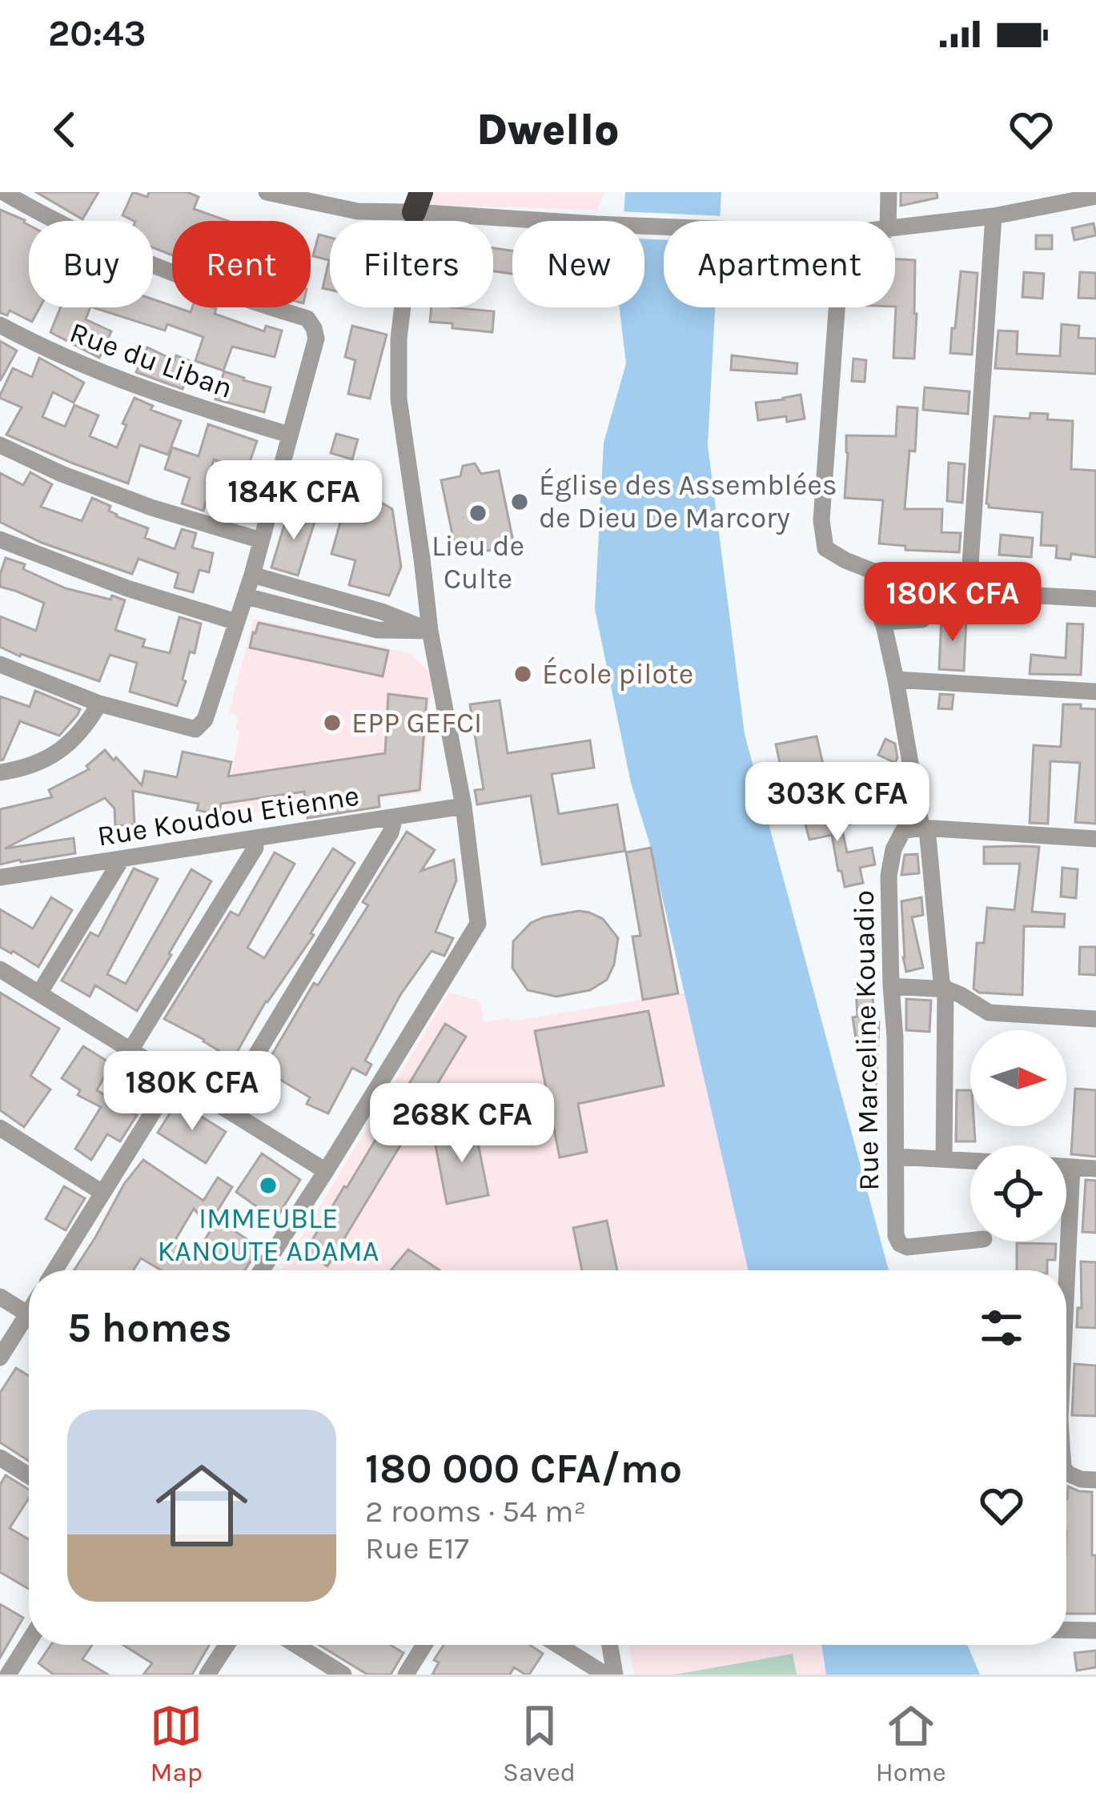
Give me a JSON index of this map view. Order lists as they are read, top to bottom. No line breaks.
{"streets":{"street":["Rue du Liban","Rue Koudou Etienne","Rue Marceline Kouadio"]},"places":["Église des Assemblées de Dieu De Marcory","Lieu de Culte","École pilote","EPP GEFCI","IMMEUBLE KANOUTE ADAMA"],"north":"right","page":{"status":"20:43","header":"Dwello","chip":["Buy","Rent","Filters","New","Apartment"],"price":["184K CFA","180K CFA","303K CFA","180K CFA","268K CFA"],"heading":"5 homes","list":[{"name":"180 000 CFA/mo","note":"2 rooms · 54 m² · Rue E17"}],"tabs":["Map","Saved","Home"]}}
